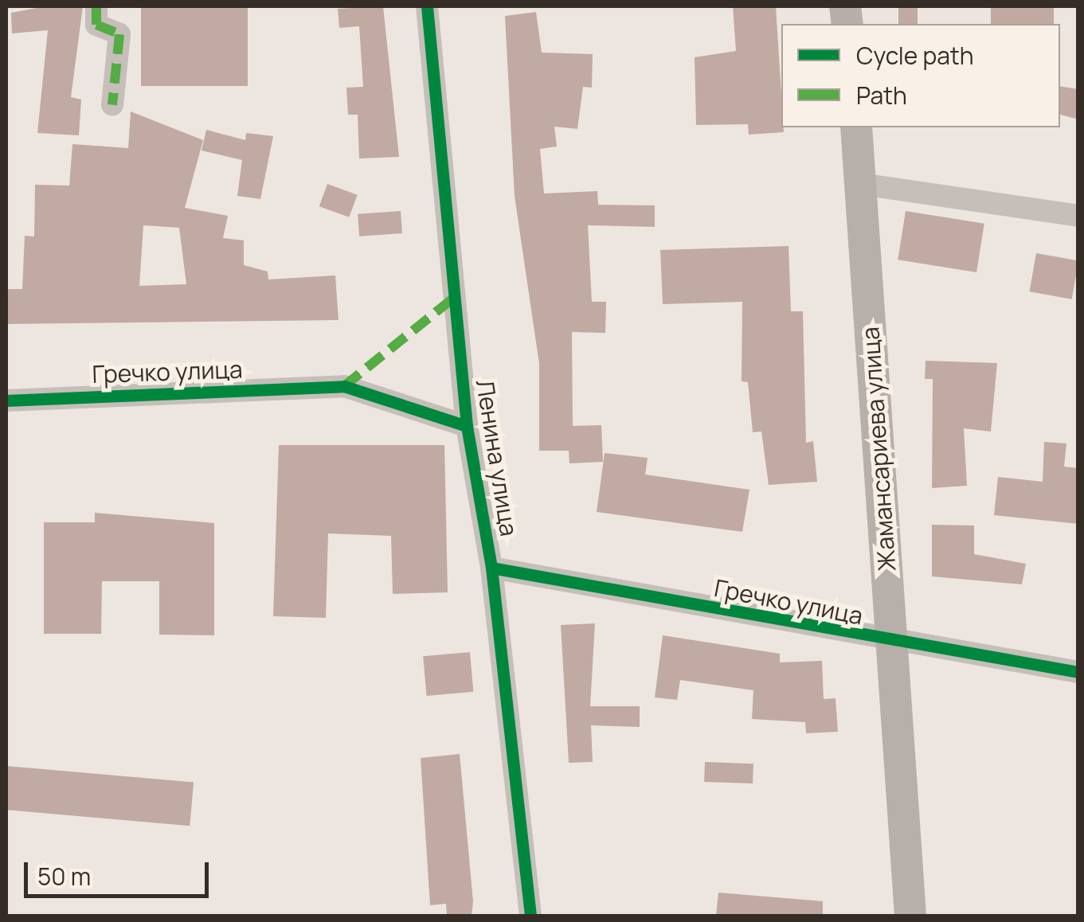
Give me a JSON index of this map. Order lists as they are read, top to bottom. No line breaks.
{"streets":{"main road":["Жамансариева улица"],"street":["Гречко улица","Ленина улица"]},"crossings":[["Гречко улица","Жамансариева улица"],["Гречко улица","Ленина улица"]],"legend":["Cycle path","Path"],"scale_bar":"50 m"}
